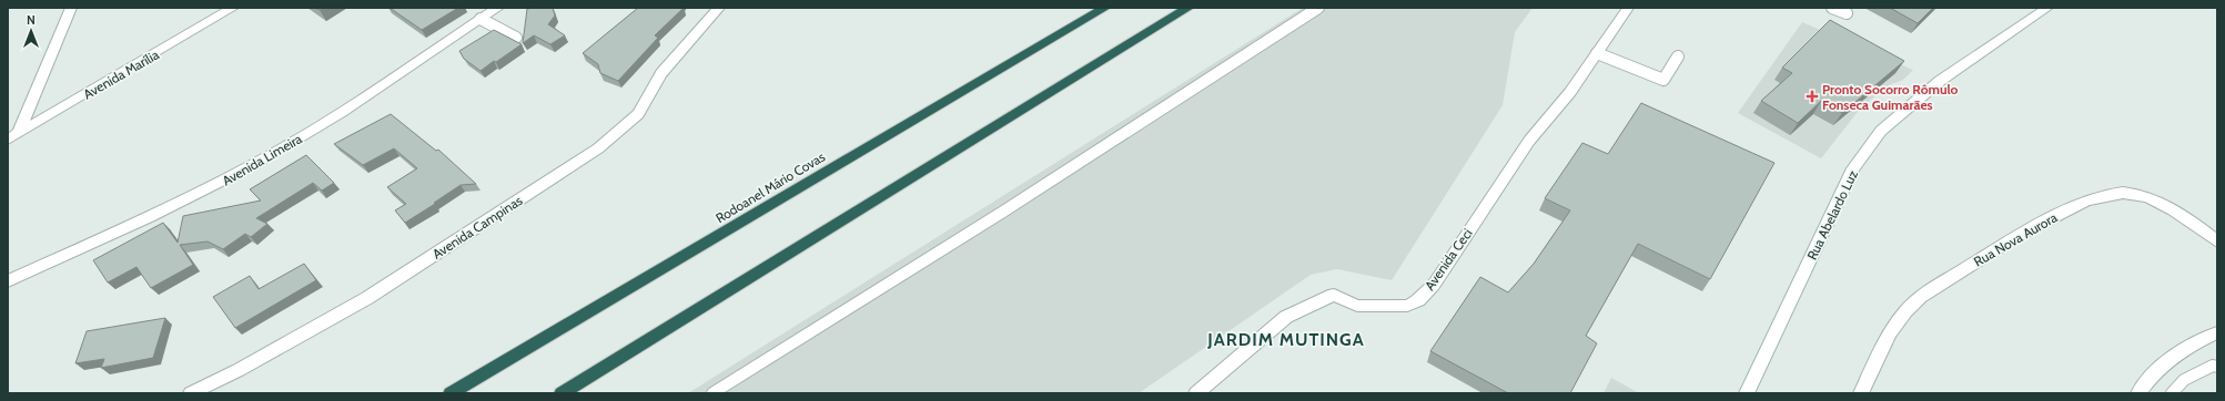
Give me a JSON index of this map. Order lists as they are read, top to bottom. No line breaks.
{"streets":{"highway":["Rodoanel Mário Covas"],"street":["Avenida Marília","Avenida Limeira","Rua Abelardo Luz","Avenida Campinas","Rua Nova Aurora","Avenida Ceci"]},"districts":["JARDIM MUTINGA"],"places":{"health":["Pronto Socorro Rômulo Fonseca Guimarães"]},"north":"top"}
